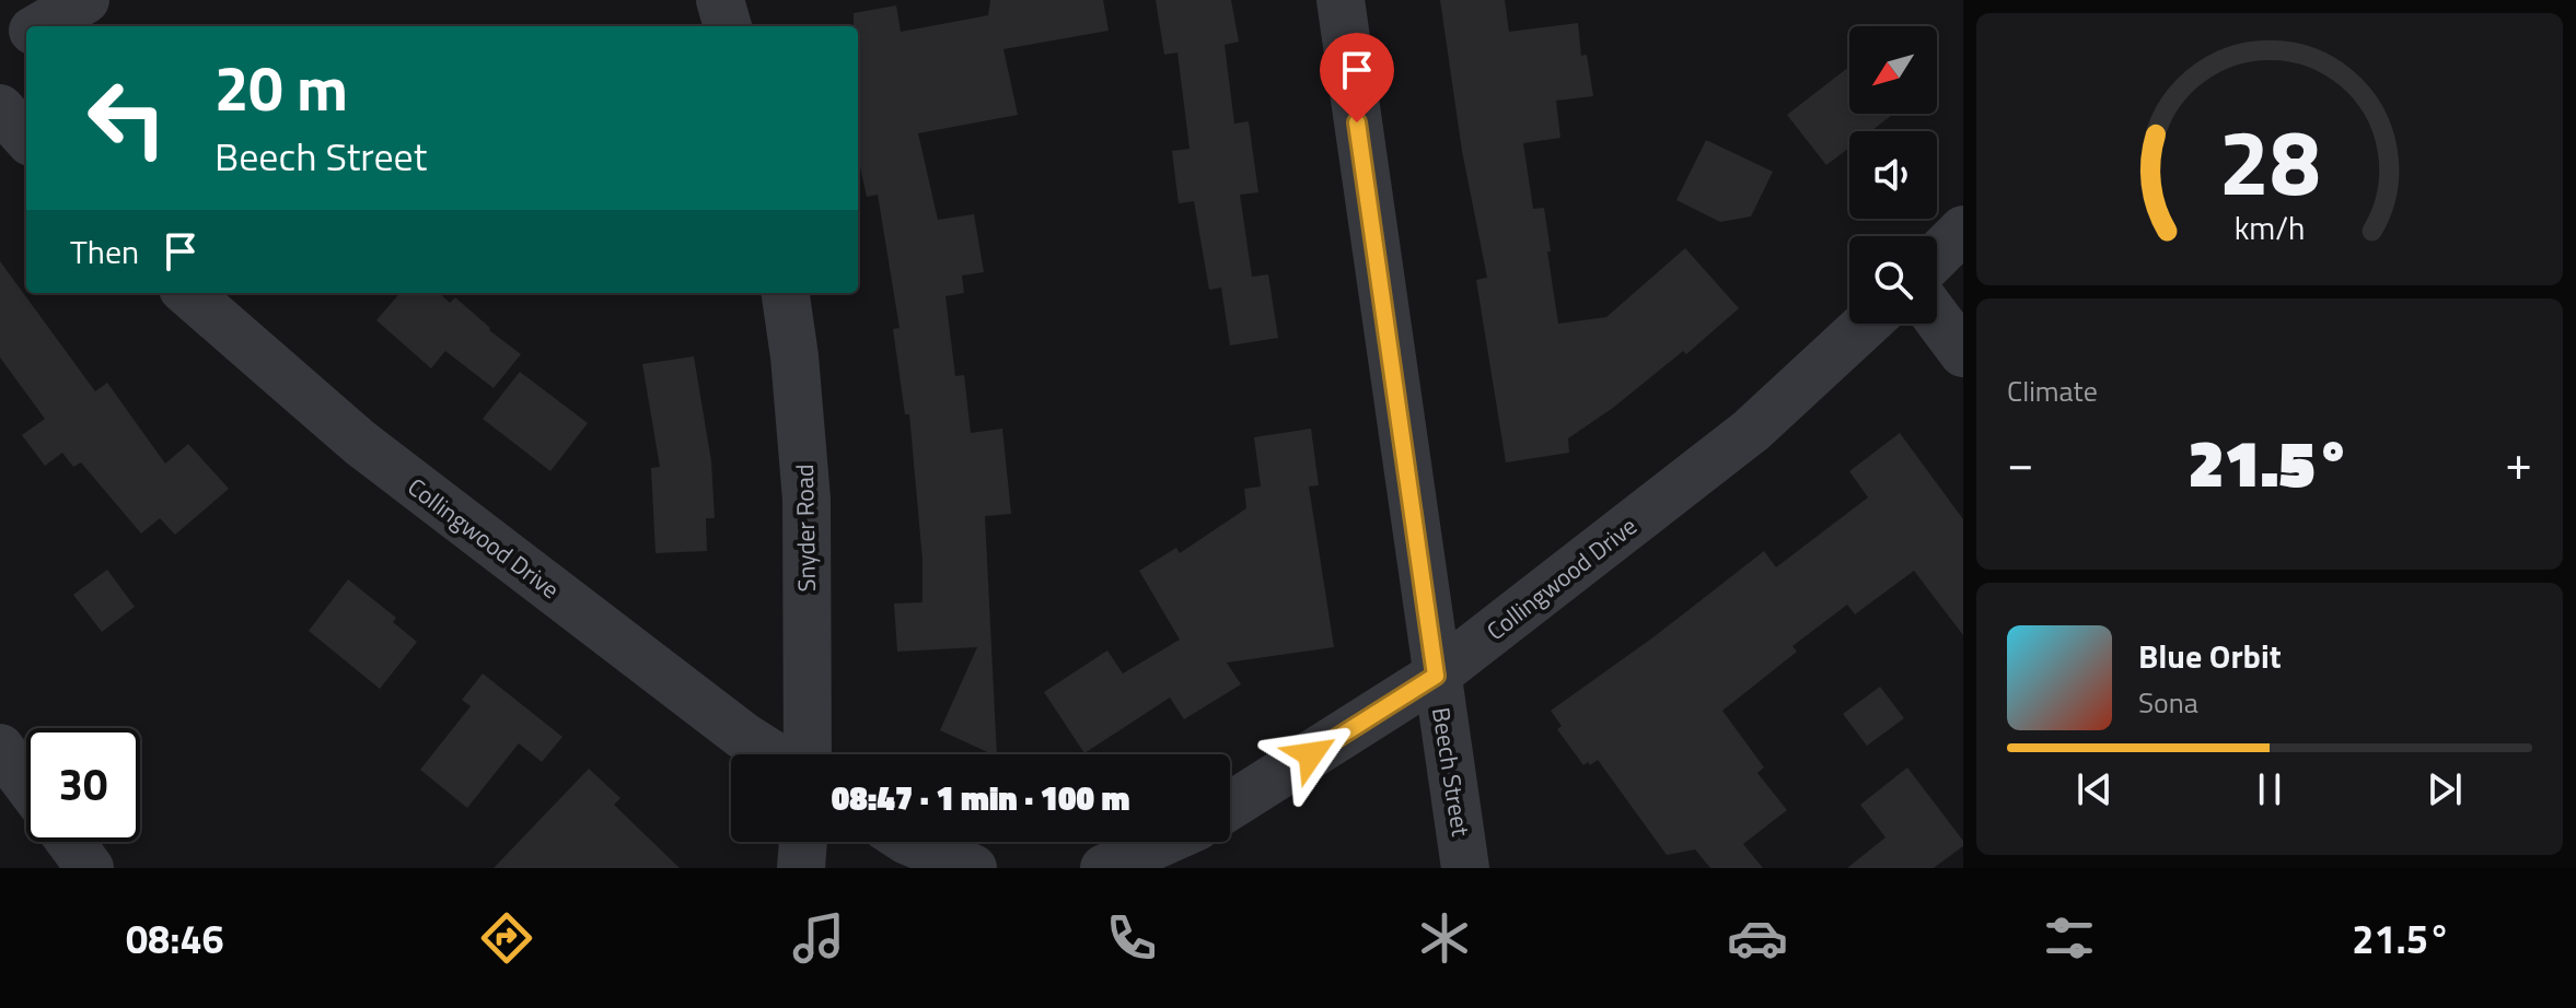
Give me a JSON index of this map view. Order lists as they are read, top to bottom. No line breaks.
{"streets":{"street":["Snyder Road","Collingwood Drive","Beech Street"]},"crossings":[["Collingwood Drive","Beech Street"]],"north":"bottom left","page":{"turn":["20 m","Beech Street"],"then":"Then","tile":"Climate","heat":["−","21.5°","+"],"song":["Blue Orbit","Sona"],"limit":"30","trip":"08:47 · 1 min · 100 m","tabs":["08:46","21.5°"],"gauge":["28","km/h"]}}
